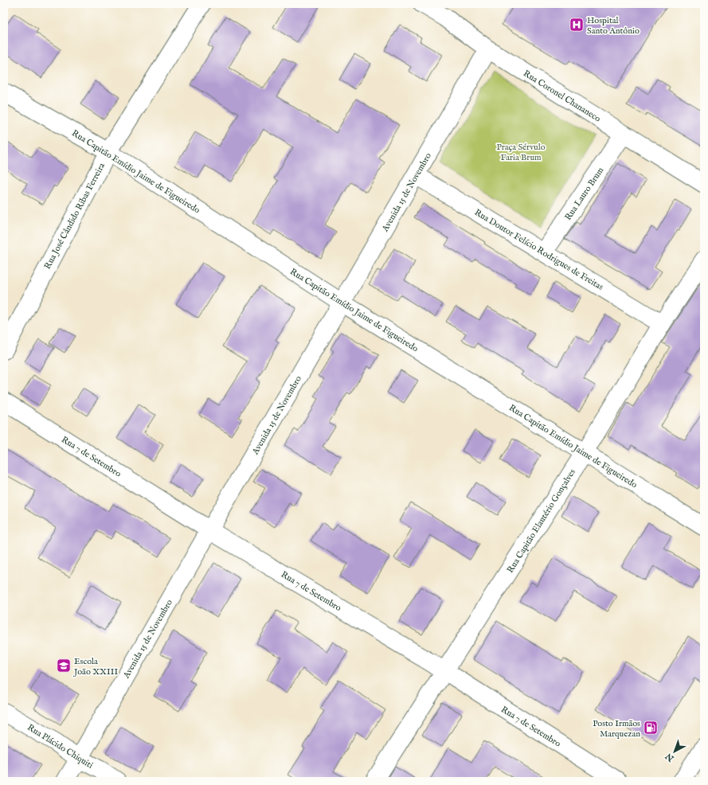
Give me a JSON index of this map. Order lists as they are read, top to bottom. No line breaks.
{"streets":{"street":["Rua Coronel Chananeco","Rua Capitão Emídio Jaime de Figueiredo","Avenida 15 de Novembro","Rua Lauro Brum","Rua José Cândido Ribas Ferreira","Rua Doutor Felício Rodrigues de Freitas","Rua 7 de Setembro","Rua Capitão Elautério Gonçalves","Rua Plácido Chiquiti"]},"crossings":[["Rua Coronel Chananeco","Avenida 15 de Novembro"],["Rua Coronel Chananeco","Rua Lauro Brum"],["Rua Capitão Emídio Jaime de Figueiredo","Avenida 15 de Novembro"],["Rua Capitão Emídio Jaime de Figueiredo","Rua José Cândido Ribas Ferreira"],["Rua Capitão Emídio Jaime de Figueiredo","Rua Capitão Elautério Gonçalves"],["Avenida 15 de Novembro","Rua Doutor Felício Rodrigues de Freitas"],["Avenida 15 de Novembro","Rua 7 de Setembro"],["Avenida 15 de Novembro","Rua Plácido Chiquiti"],["Rua Lauro Brum","Rua Doutor Felício Rodrigues de Freitas"],["Rua Doutor Felício Rodrigues de Freitas","Rua Capitão Elautério Gonçalves"],["Rua 7 de Setembro","Rua Capitão Elautério Gonçalves"]],"parks":["Praça Sérvulo Faria Brum"],"places":{"hospital":["Hospital Santo Antônio"],"school or university":["Escola João XXIII"],"fuel station":["Posto Irmãos Marquezan"]},"north":"bottom left"}
